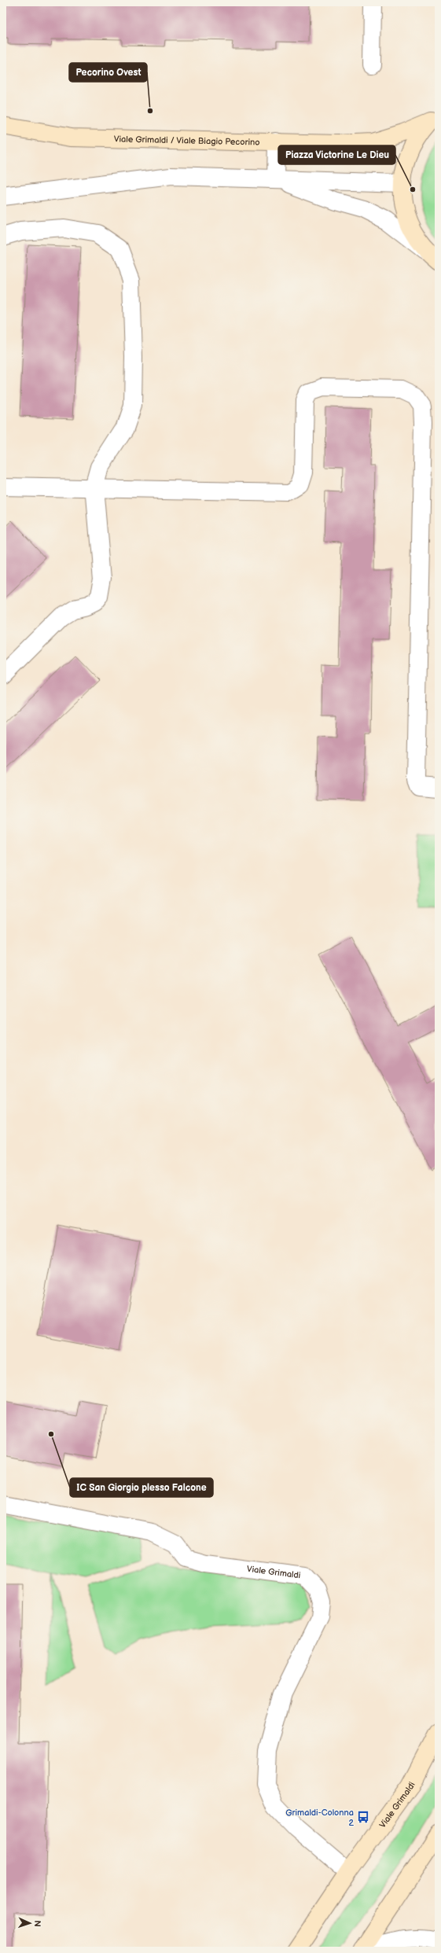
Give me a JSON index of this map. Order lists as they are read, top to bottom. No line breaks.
{"streets":{"main road":["Viale Grimaldi / Viale Biagio Pecorino","Viale Grimaldi"]},"places":{"other":["Pecorino Ovest","Piazza Victorine Le Dieu","IC San Giorgio plesso Falcone"],"bus stop":["Grimaldi-Colonna 2"]},"north":"right"}
